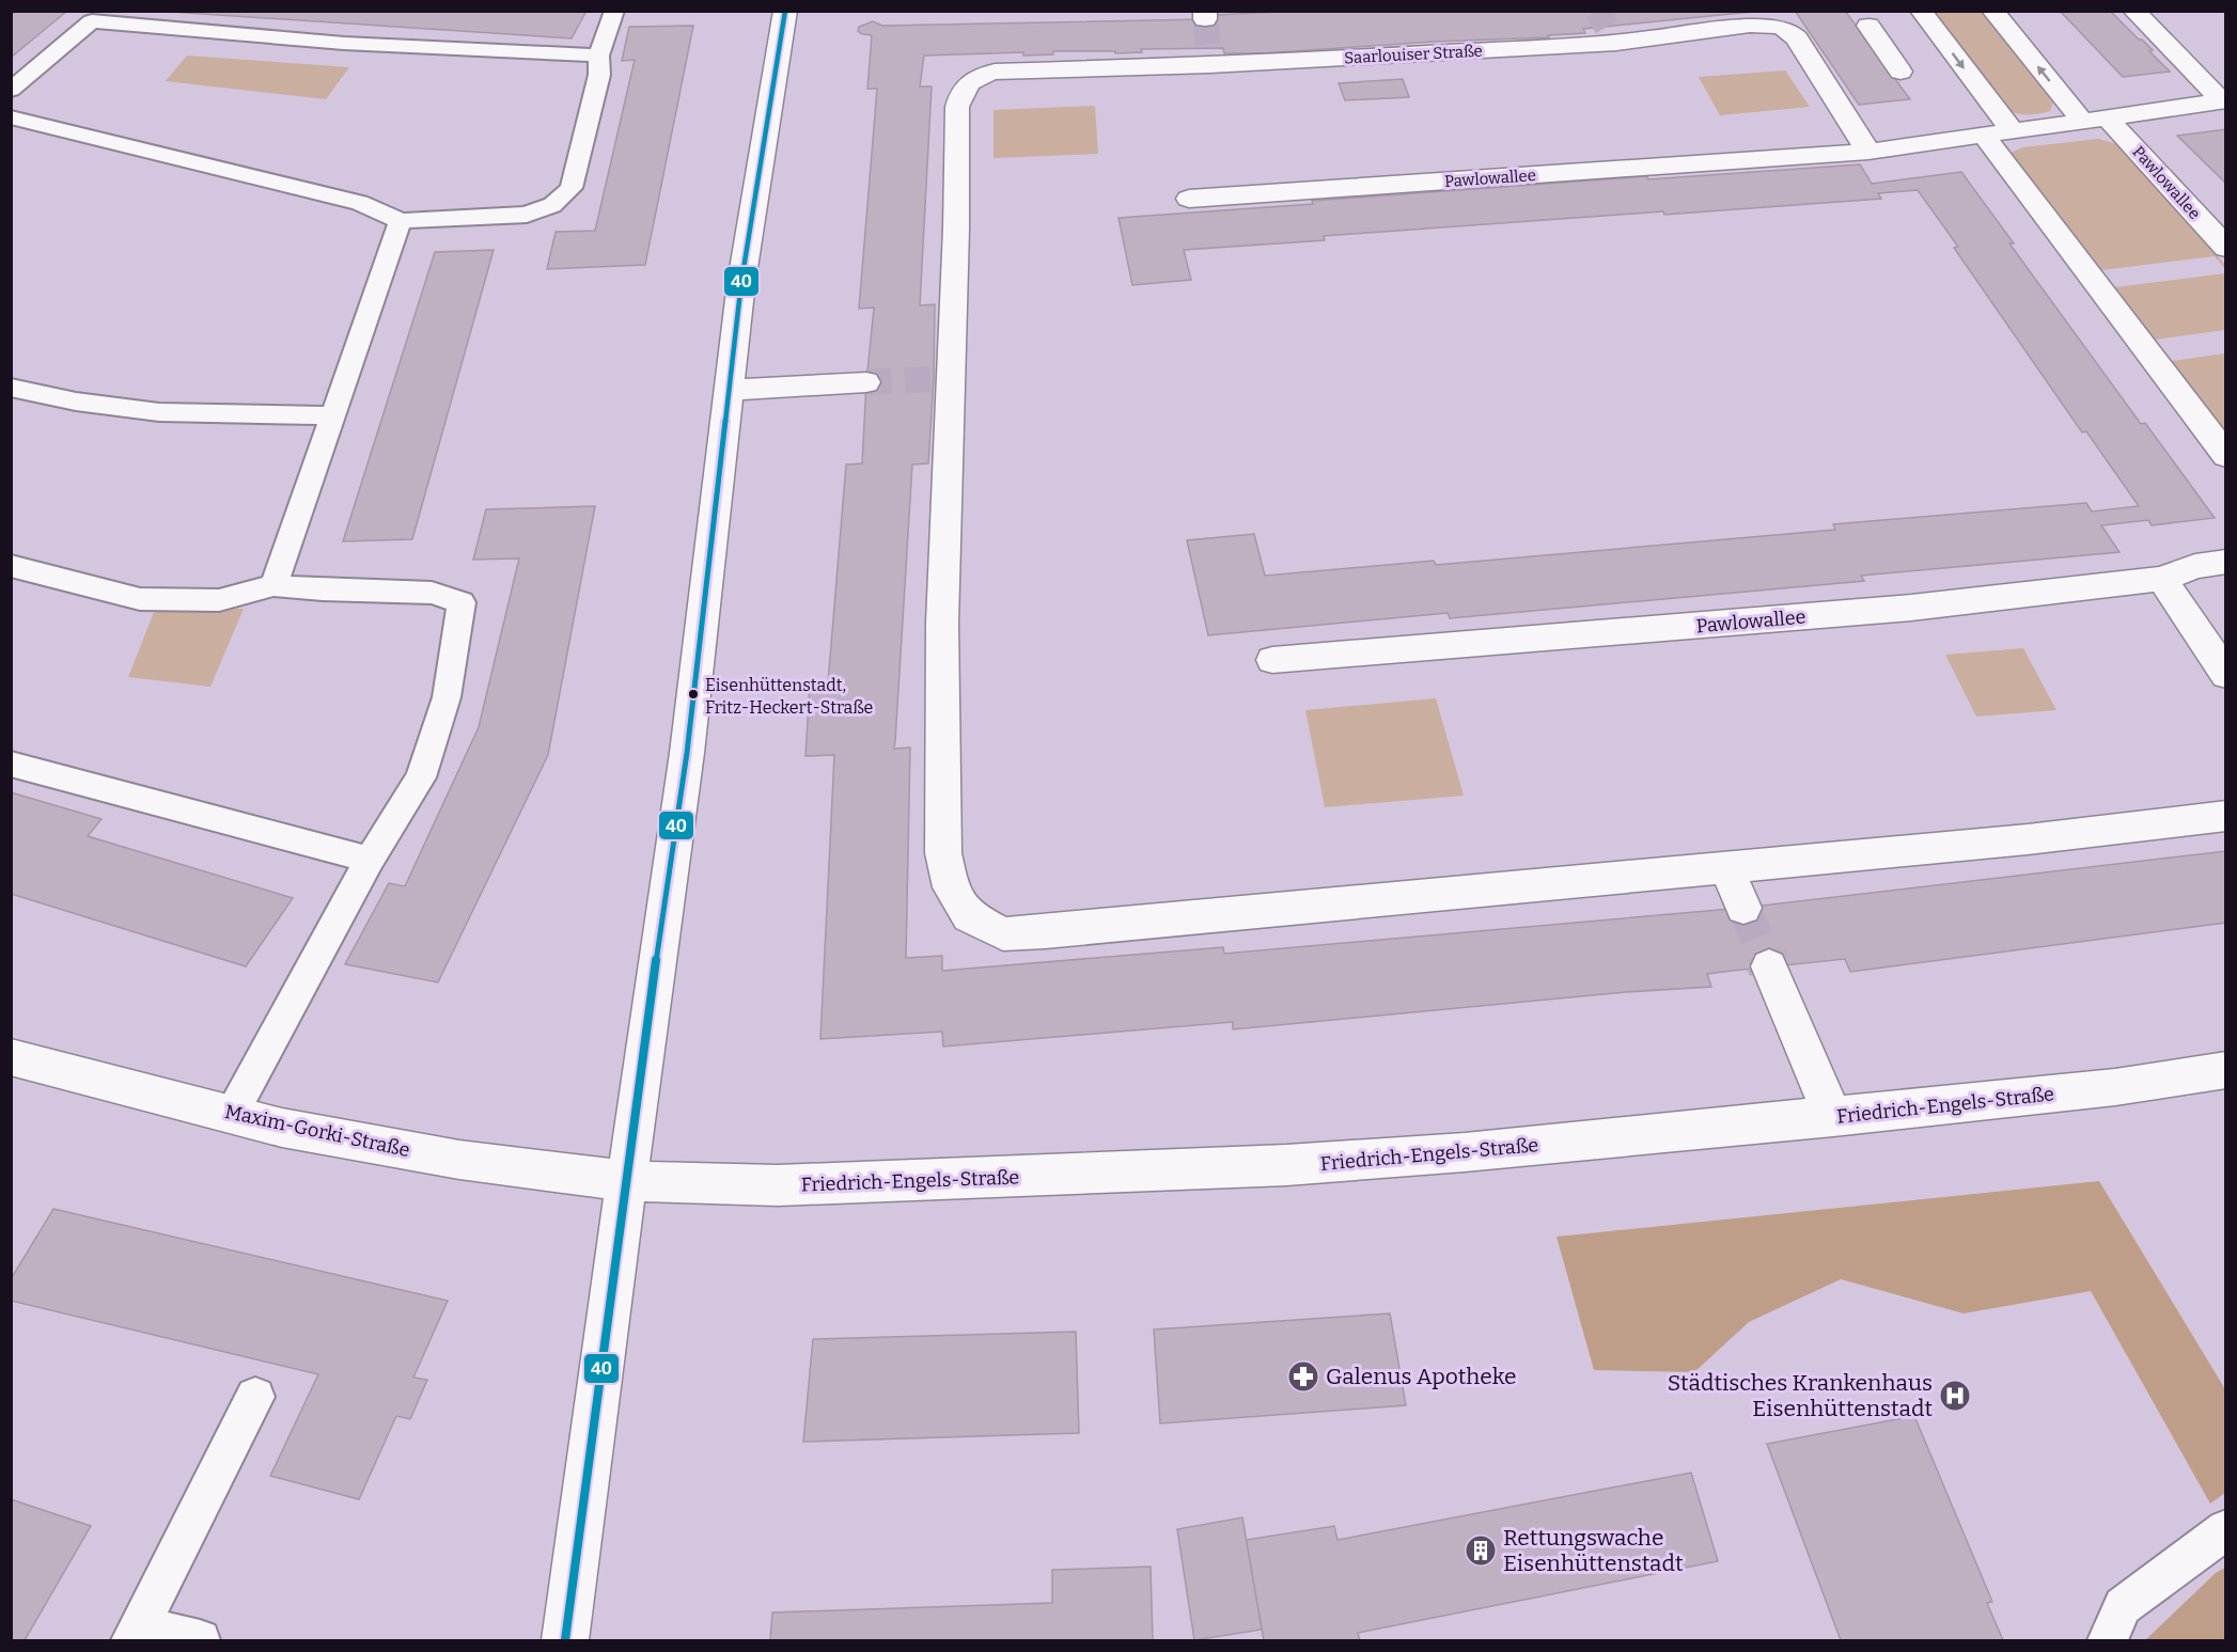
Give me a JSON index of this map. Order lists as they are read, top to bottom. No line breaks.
{"streets":{"street":["Saarlouiser Straße","Pawlowallee","Friedrich-Engels-Straße","Maxim-Gorki-Straße"]},"crossings":[["Saarlouiser Straße","Pawlowallee"],["Friedrich-Engels-Straße","Maxim-Gorki-Straße"]],"places":{"other":["Eisenhüttenstadt, Fritz-Heckert-Straße"],"pharmacy":["Galenus Apotheke"],"hospital":["Städtisches Krankenhaus Eisenhüttenstadt"],"building":["Rettungswache Eisenhüttenstadt"]},"lines":["transit line 40"]}
